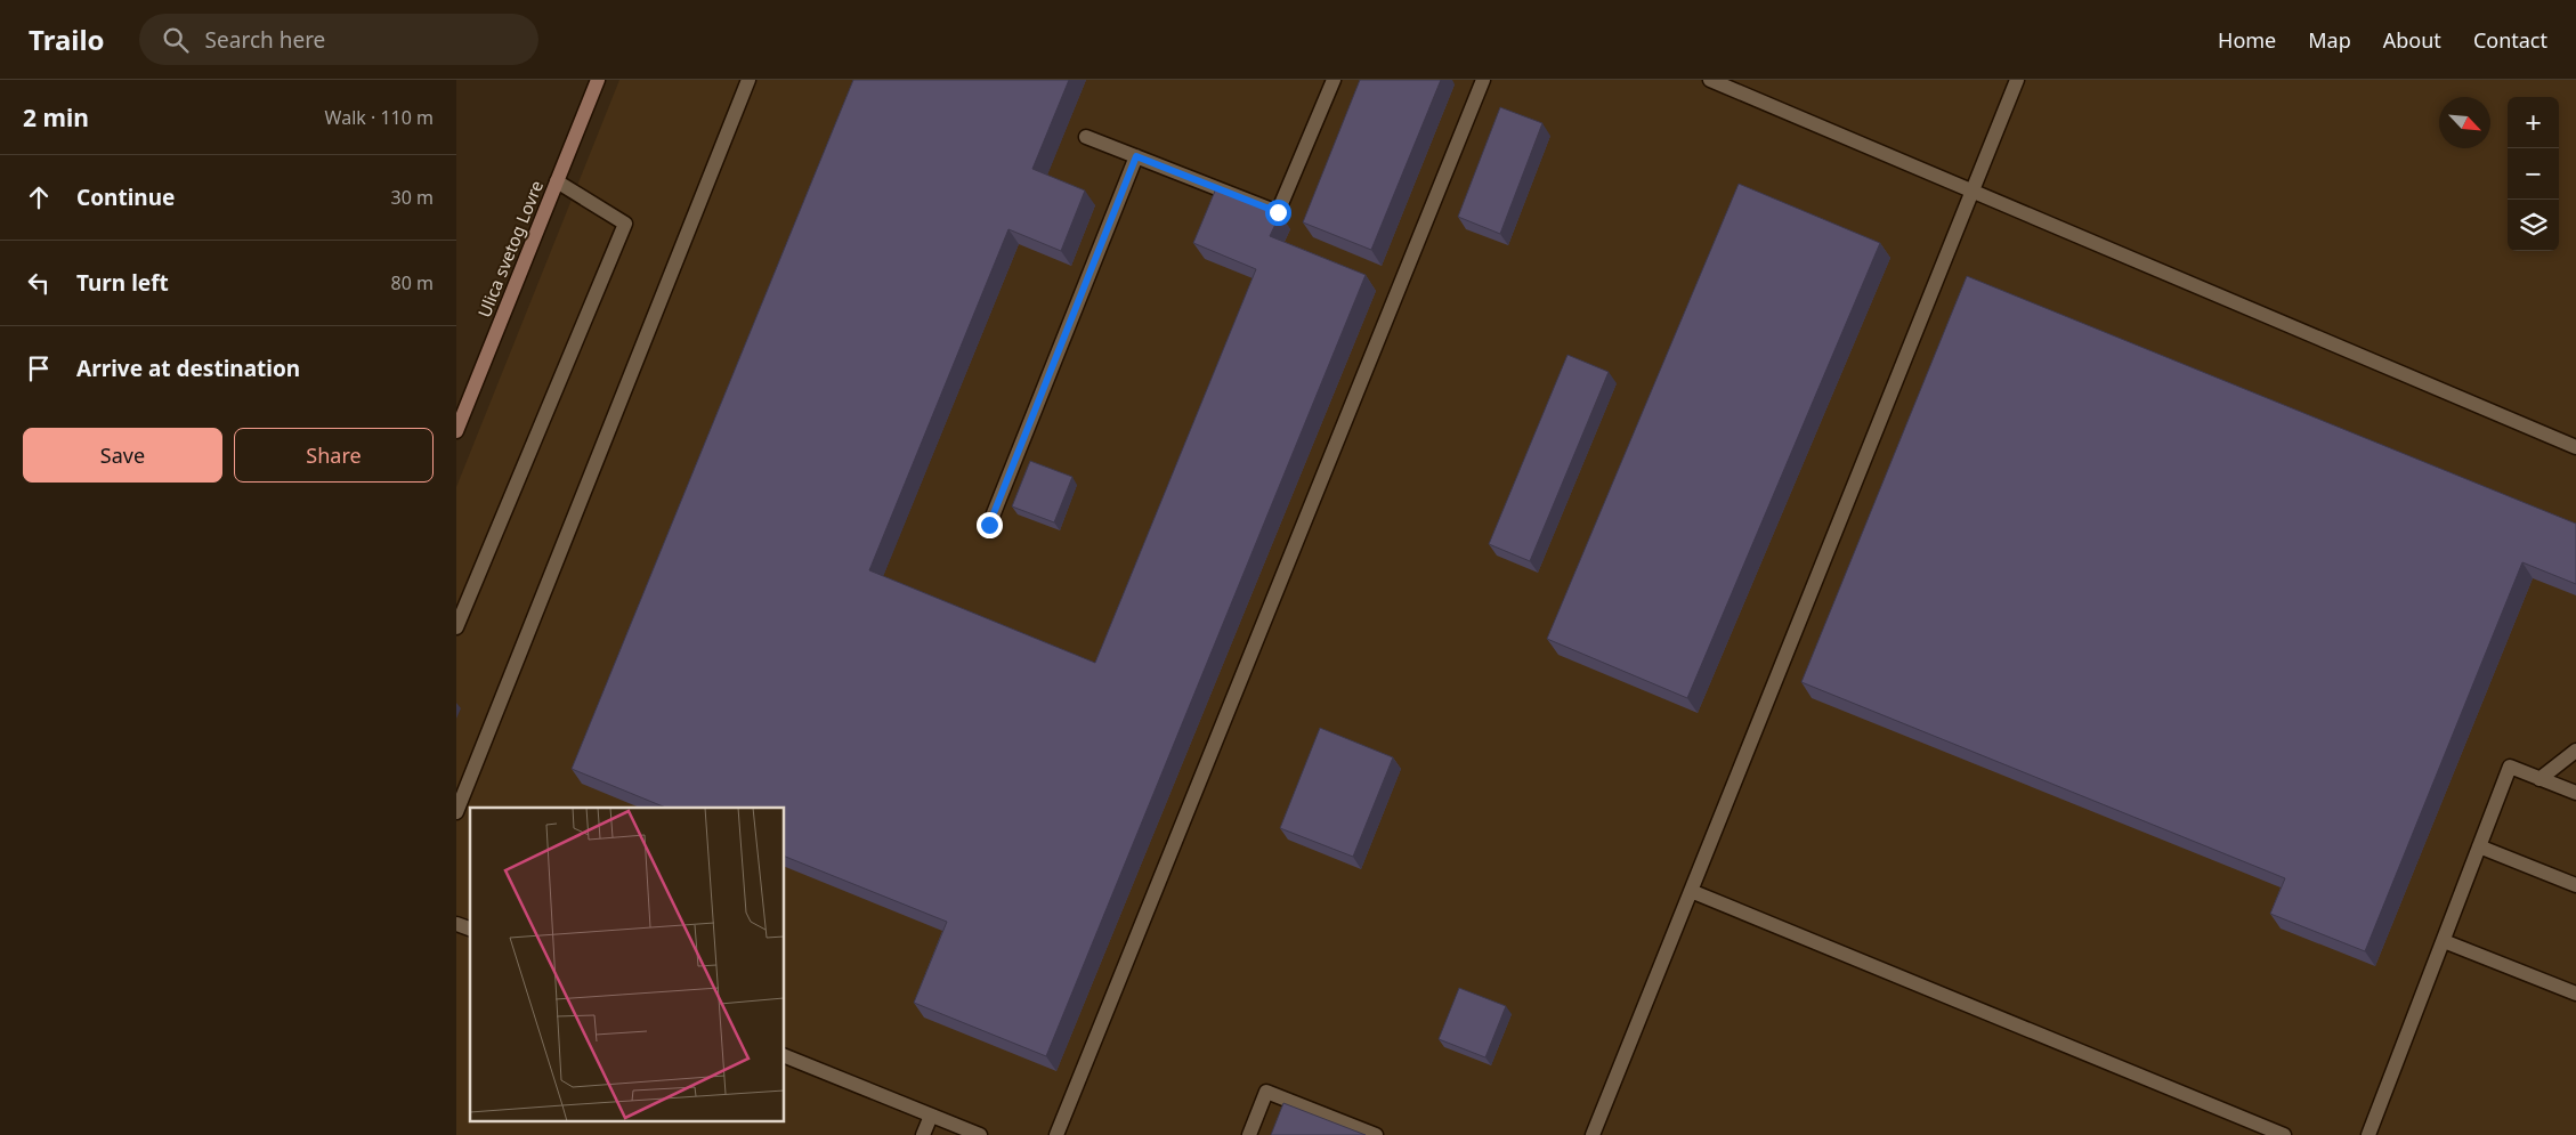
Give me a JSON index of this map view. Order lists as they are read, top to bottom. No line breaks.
{"streets":{"main road":["Ulica svetog Lovre"]},"north":"bottom right","page":{"header":"Trailo","search":"Search here","nav":["Home","Map","About","Contact"],"heading":["2 min","Walk · 110 m"],"map_buttons":["+","−"],"list":[["Continue","30 m"],["Turn left","80 m"],"Arrive at destination"],"buttons":["Save","Share"]}}
